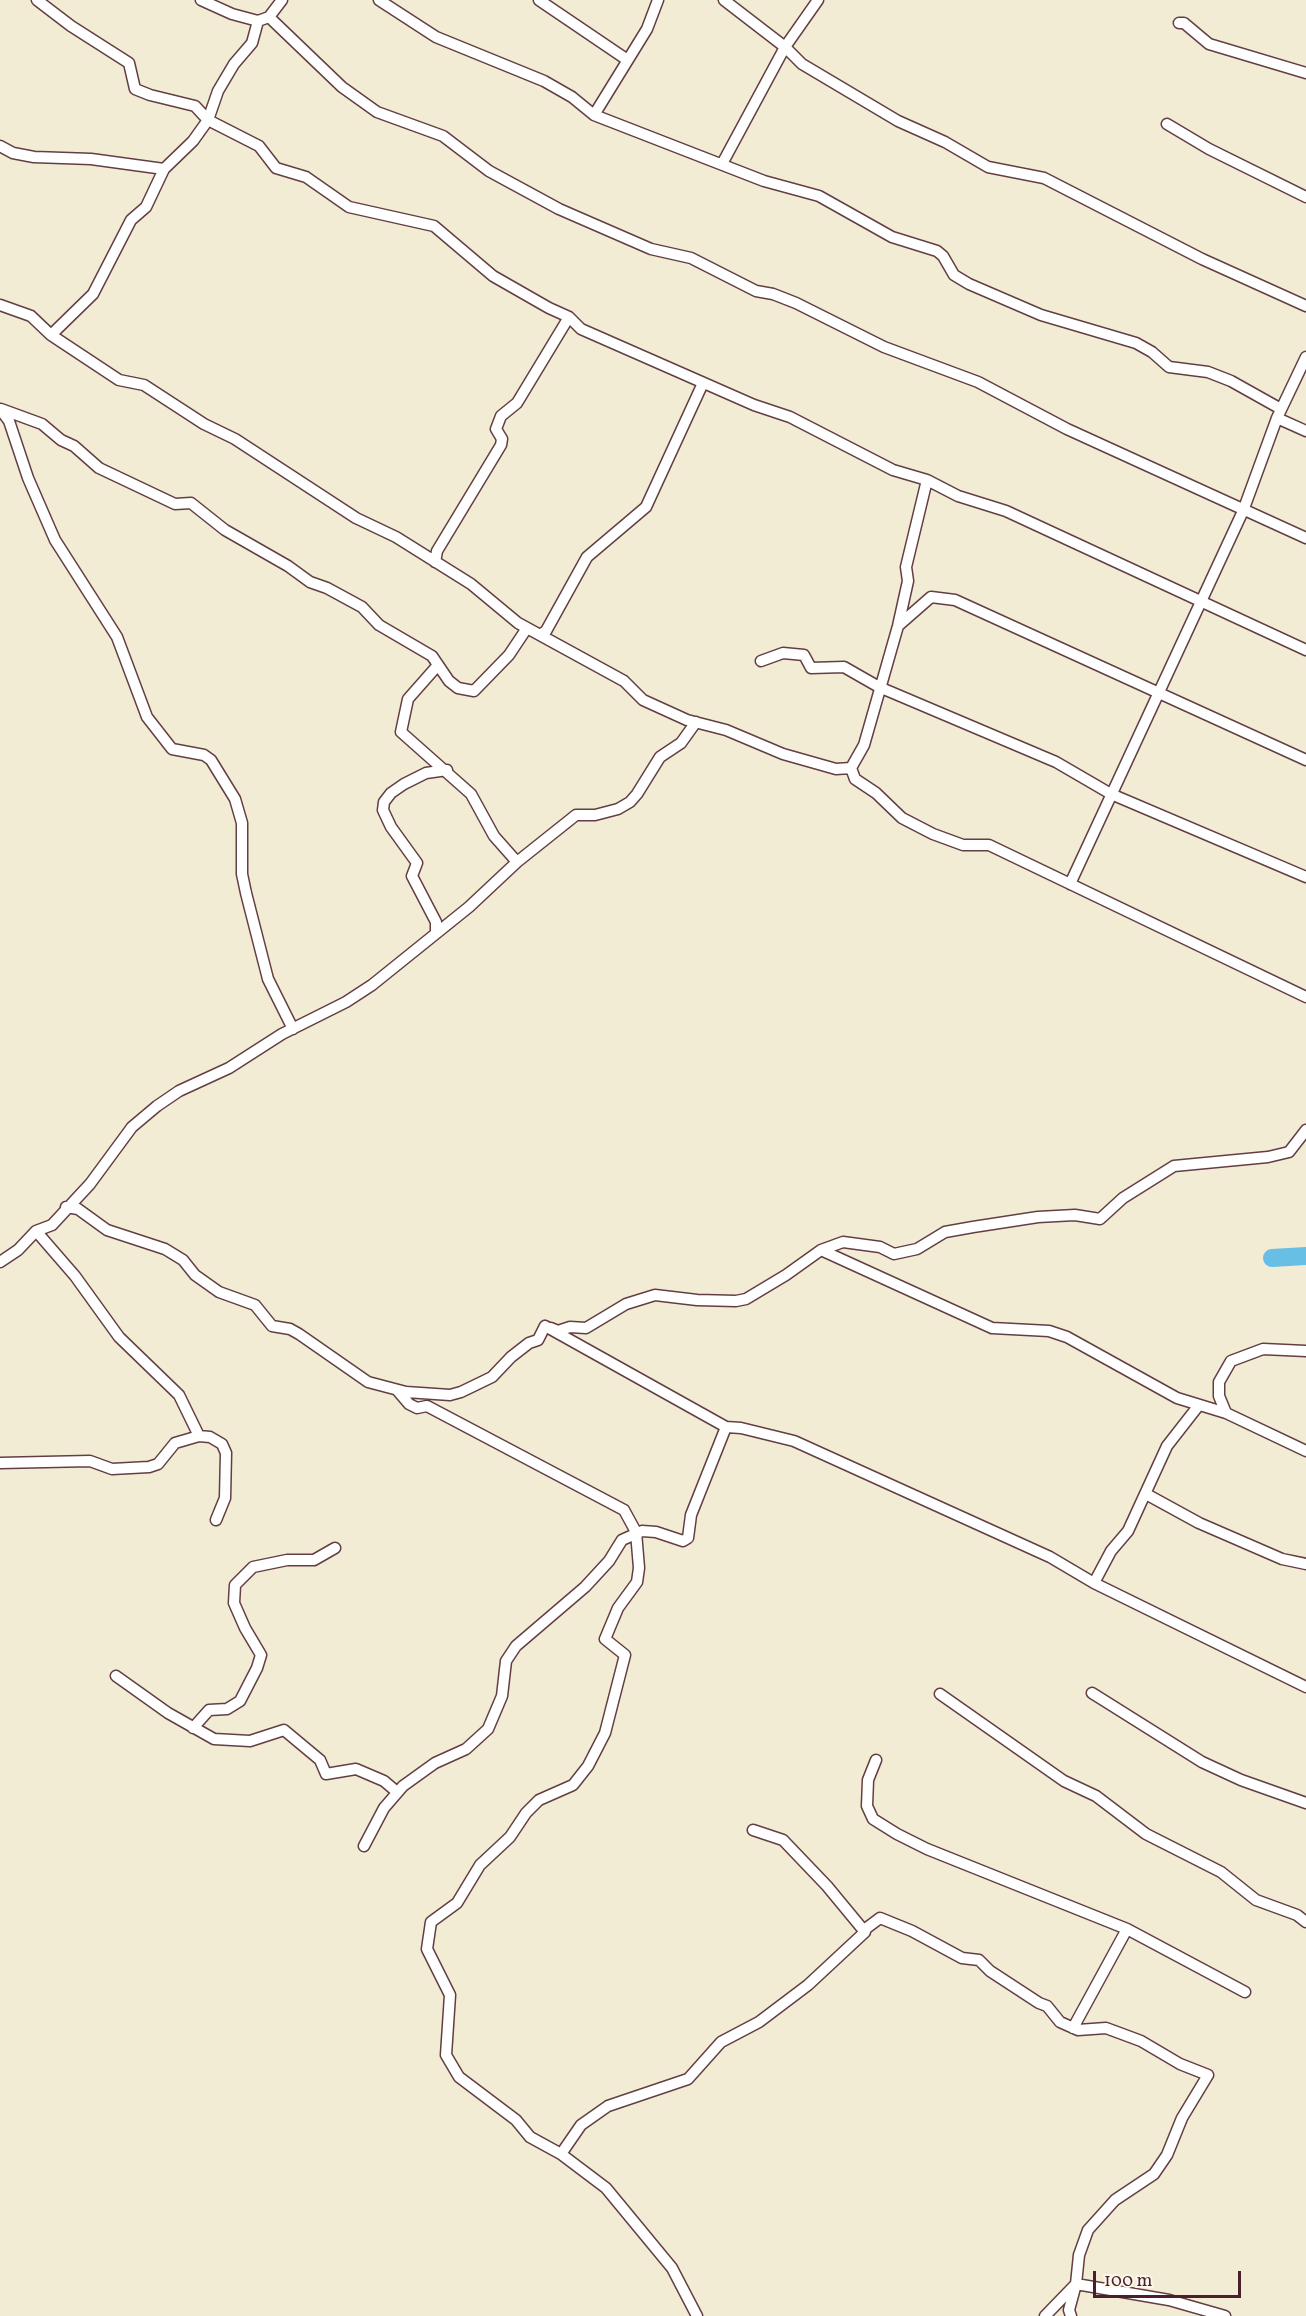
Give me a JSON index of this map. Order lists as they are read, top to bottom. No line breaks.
{"scale_bar":"100 m"}
